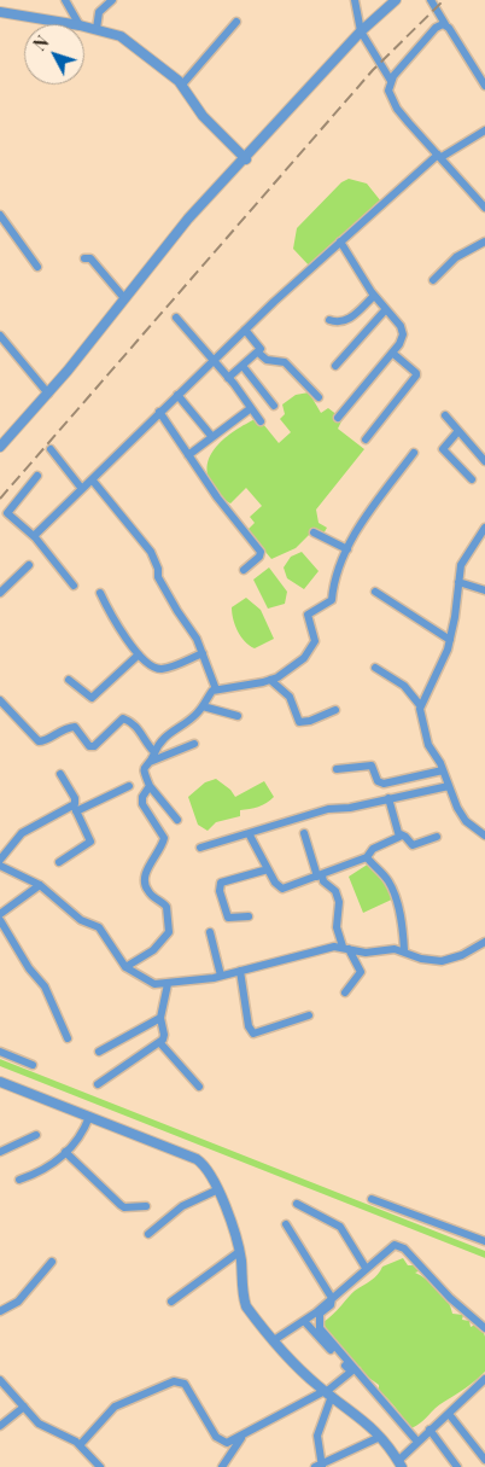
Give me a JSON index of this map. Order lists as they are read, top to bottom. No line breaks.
{"north":"top left"}
